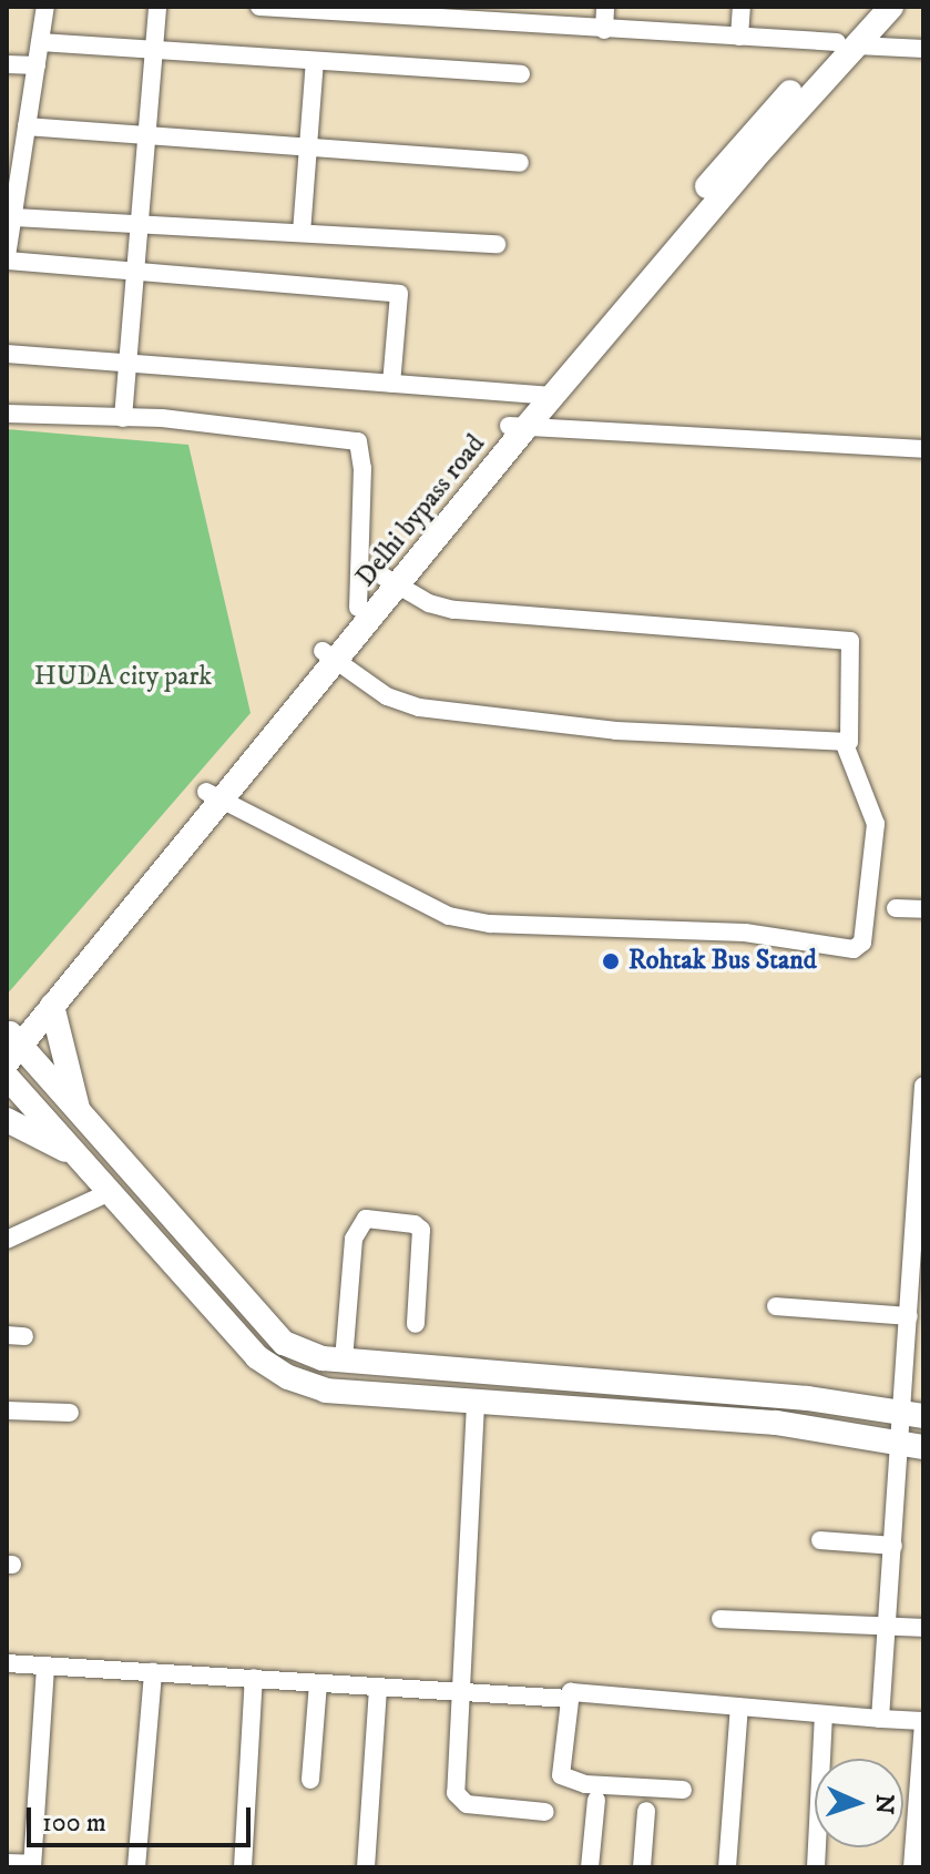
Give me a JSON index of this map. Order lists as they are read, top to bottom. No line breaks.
{"streets":{"main road":["Delhi bypass road"]},"parks":["HUDA city park"],"places":["Rohtak Bus Stand"],"scale_bar":"100 m","north":"right"}
